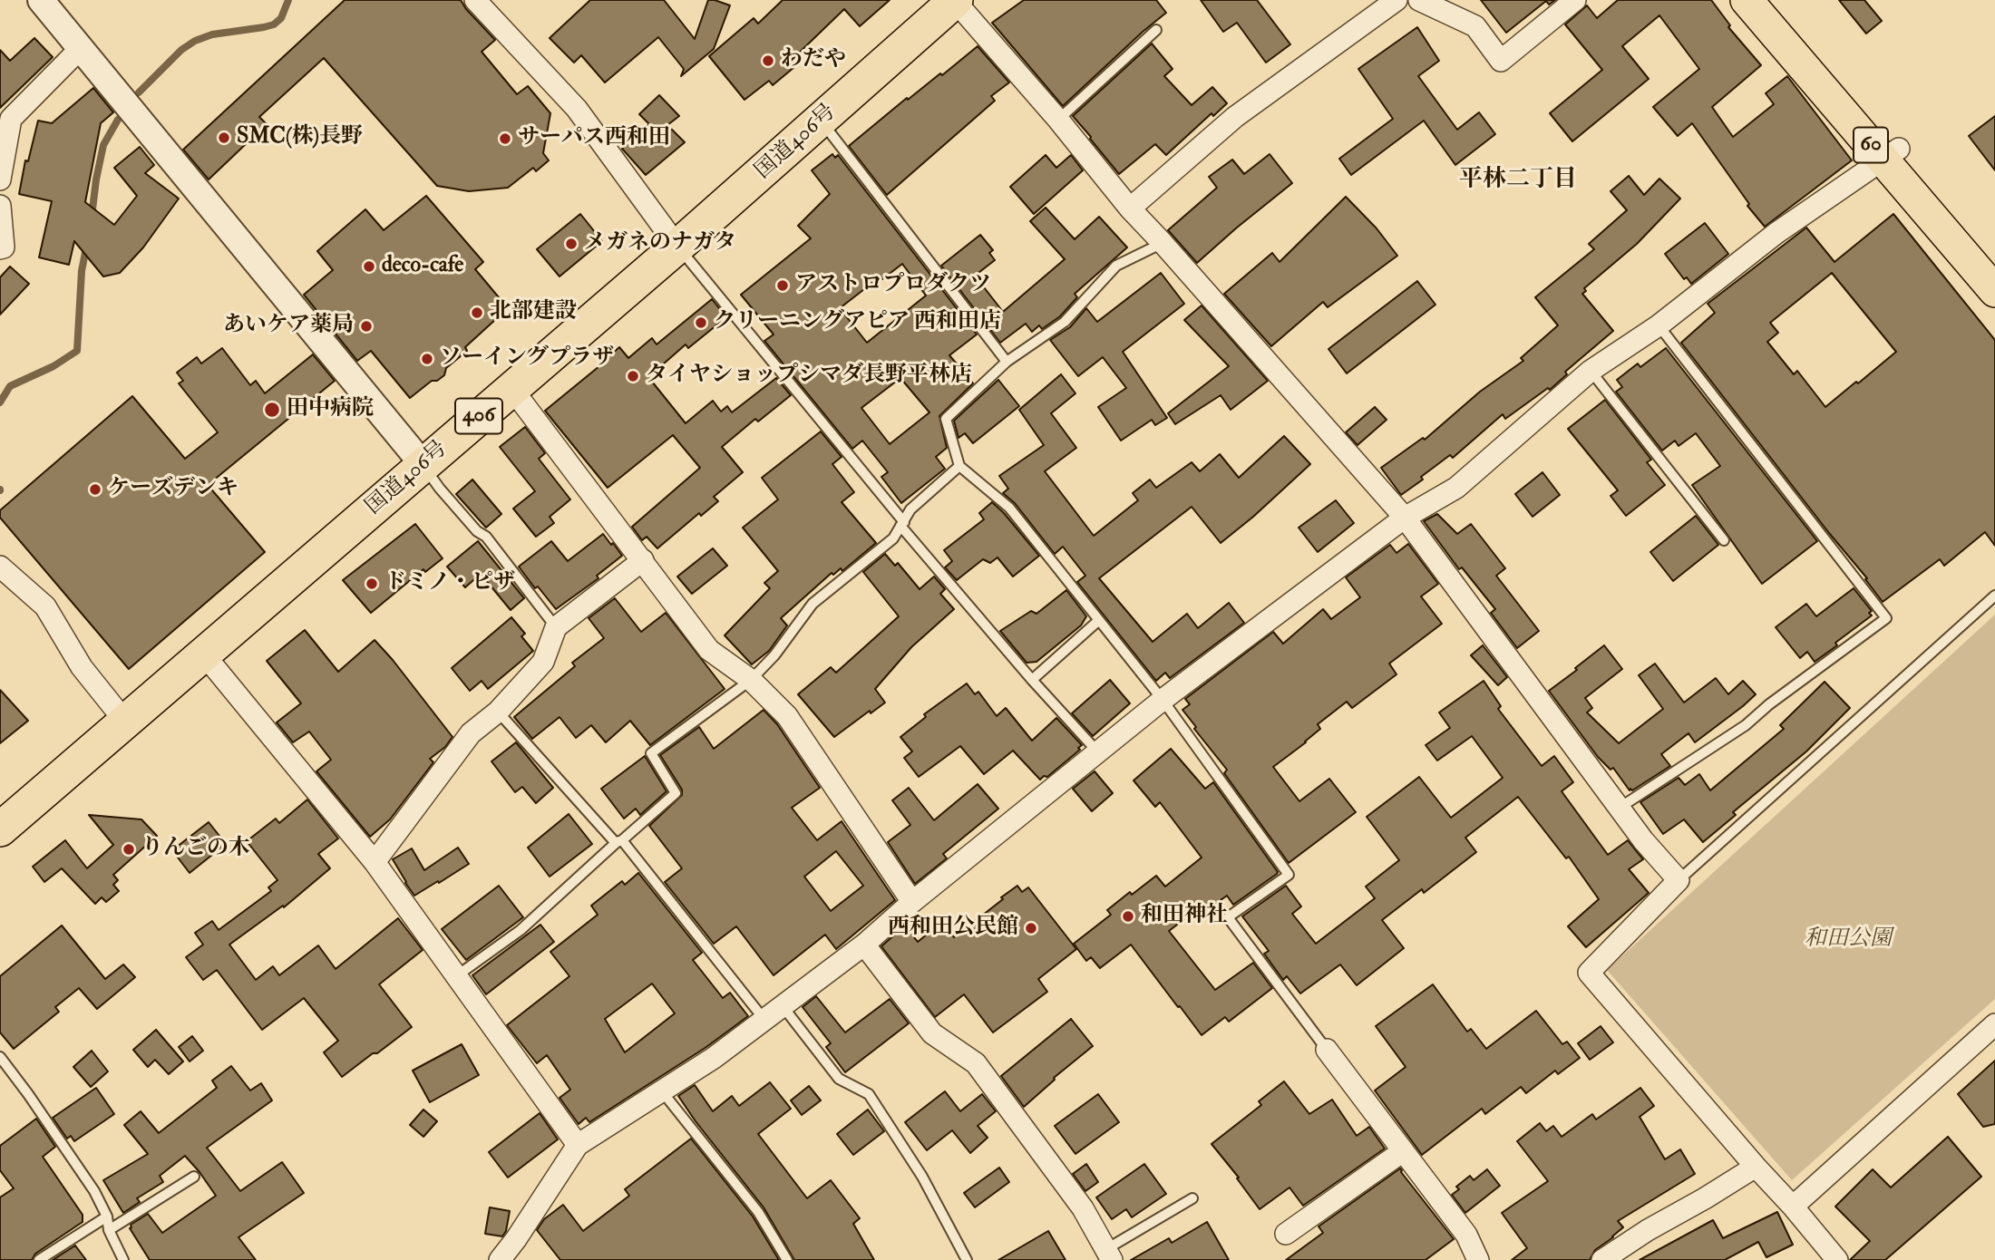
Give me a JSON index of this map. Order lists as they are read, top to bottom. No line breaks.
{"streets":{"highway":["国道406号","406"],"main road":["60"]},"districts":["平林二丁目"],"parks":["和田公園"],"places":["わだや","SMC(株)長野","サーパス西和田","メガネのナガタ","deco-cafe","アストロプロダクツ","北部建設","クリーニングアピア 西和田店","あいケア薬局","ソーイングプラザ","タイヤショップシマダ長野平林店","田中病院","ケーズデンキ","ドミノ・ピザ","りんごの木","和田神社","西和田公民館"]}
